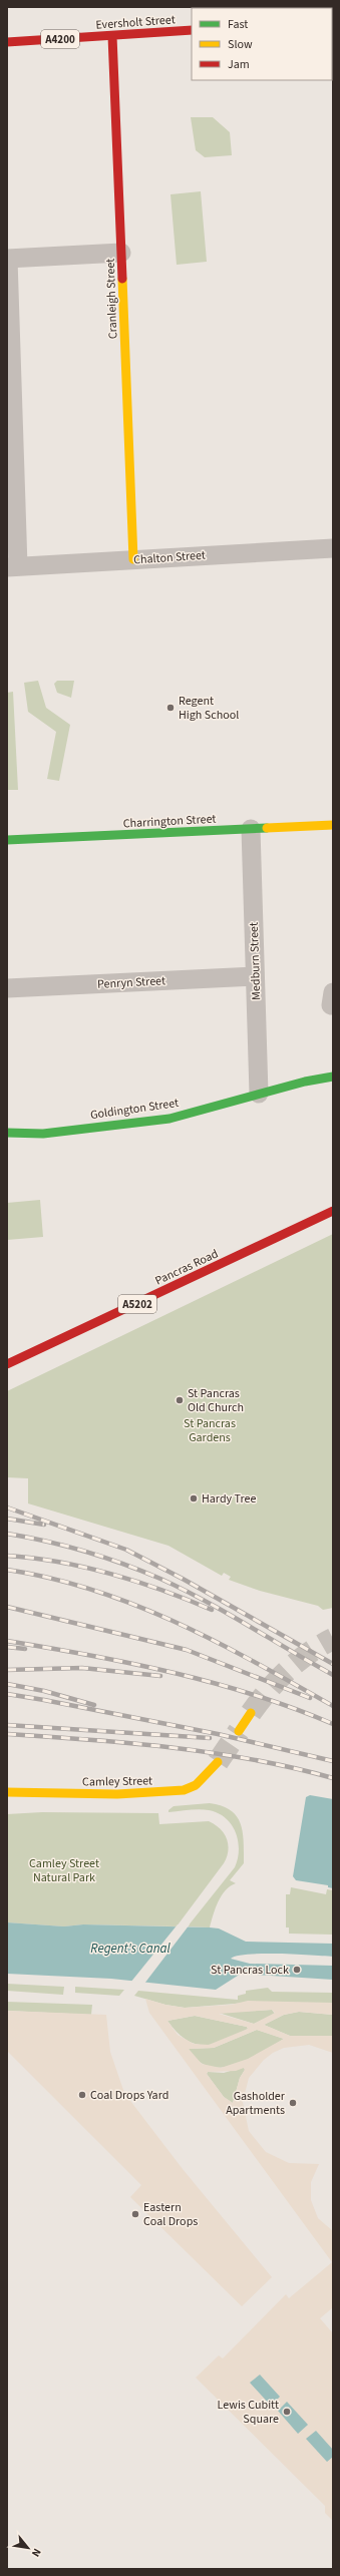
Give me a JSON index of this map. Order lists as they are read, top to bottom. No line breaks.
{"streets":{"street":["Eversholt Street","A4200","Cranleigh Street","Chalton Street","Charrington Street","Medburn Street","Penryn Street","Goldington Street","Pancras Road","A5202","Camley Street"]},"crossings":[["Eversholt Street","Cranleigh Street"],["Cranleigh Street","Chalton Street"],["Charrington Street","Medburn Street"],["Medburn Street","Penryn Street"],["Medburn Street","Goldington Street"]],"water":["Regent's Canal"],"parks":["St Pancras Gardens","Camley Street Natural Park"],"places":["Regent High School","St Pancras Old Church","Hardy Tree","St Pancras Lock","Coal Drops Yard","Gasholder Apartments","Eastern Coal Drops","Lewis Cubitt Square"],"legend":["Fast","Slow","Jam"],"north":"bottom right"}
